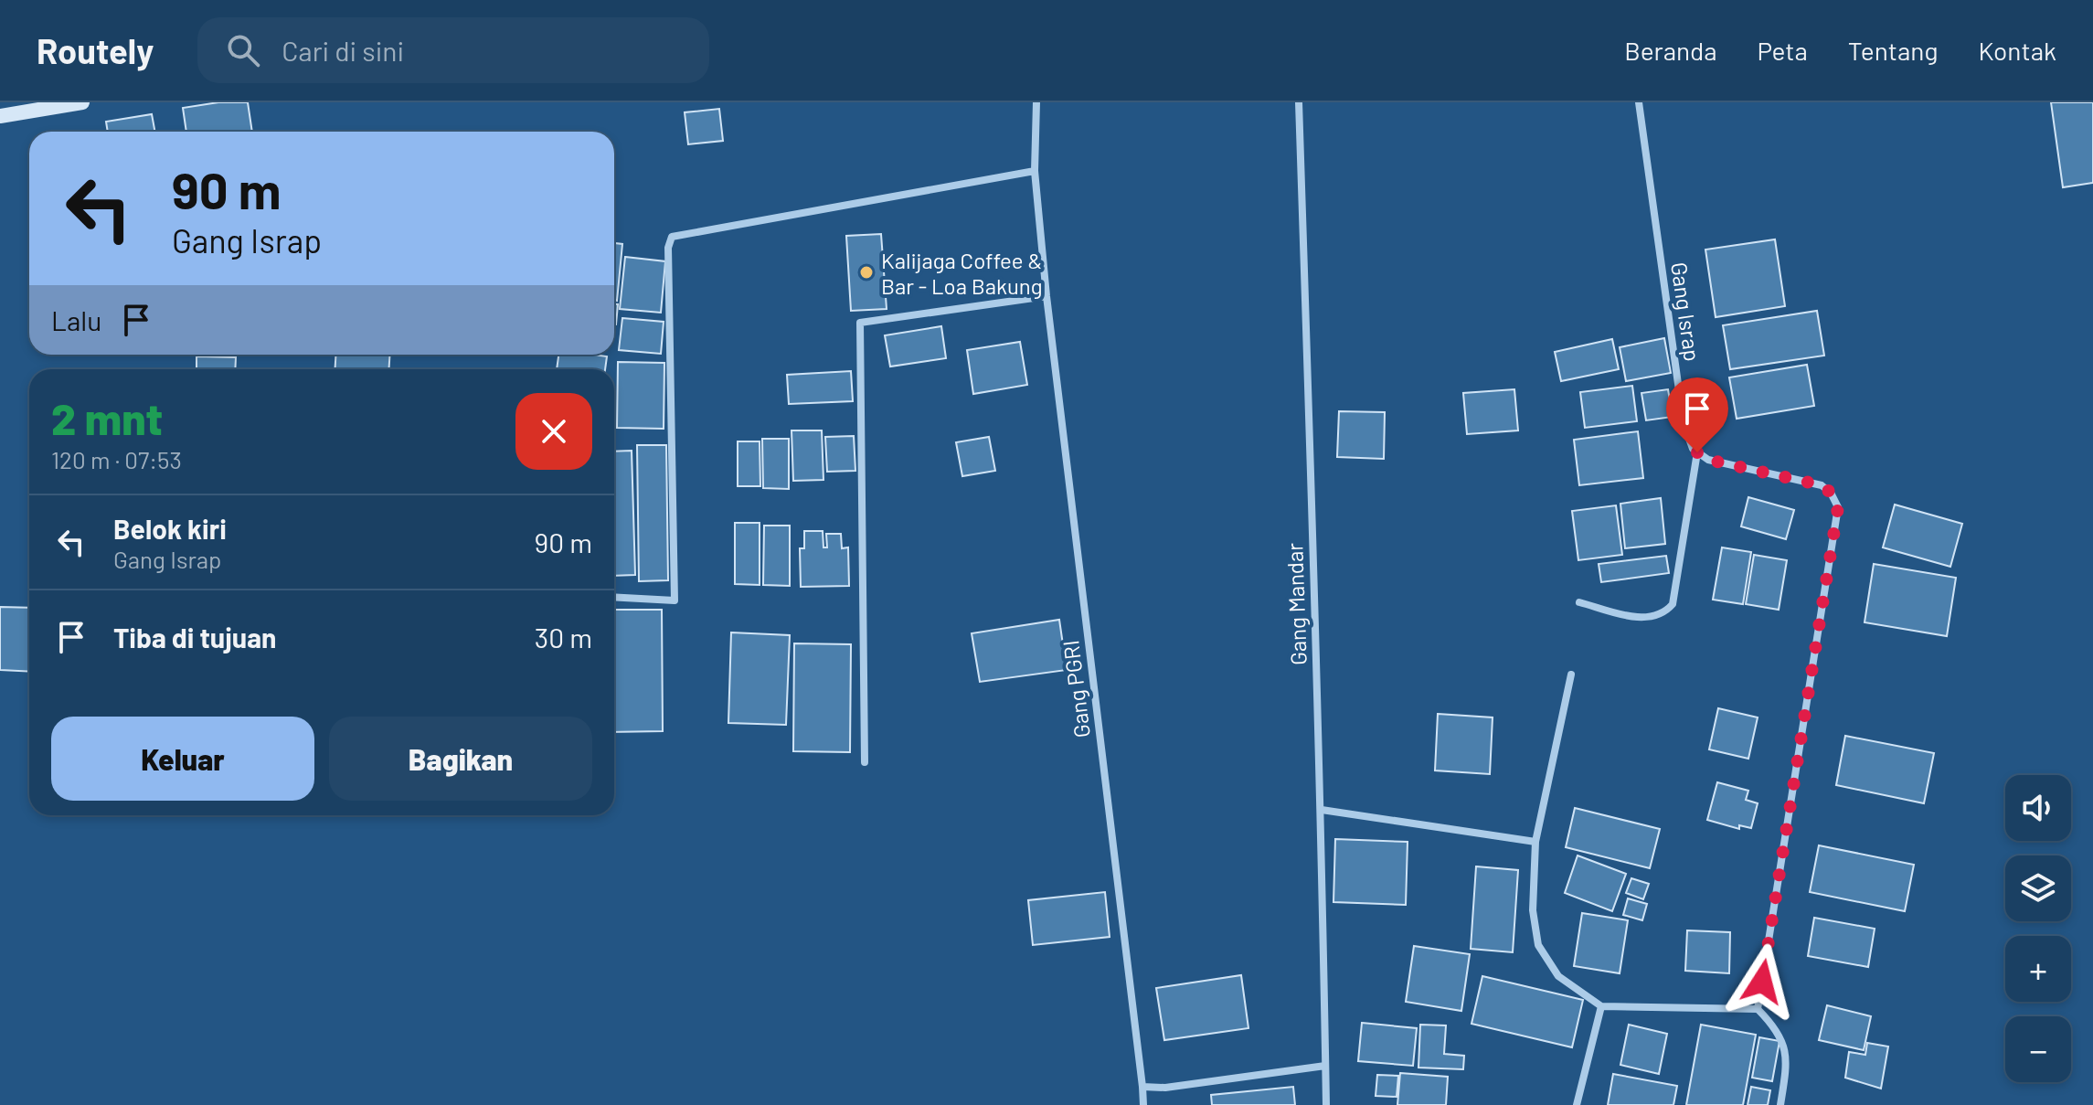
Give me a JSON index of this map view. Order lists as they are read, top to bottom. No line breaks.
{"streets":{"street":["Gang Israp","Gang Mandar","Gang PGRI"]},"places":["Kalijaga Coffee & Bar - Loa Bakung"],"page":{"header":"Routely","search":"Cari di sini","nav":["Beranda","Peta","Tentang","Kontak"],"turn":["90 m","Gang Israp"],"then":"Lalu","heading":["2 mnt","120 m · 07:53"],"list":[{"name":"Belok kiri","note":"Gang Israp","value":"90 m"},{"name":"Tiba di tujuan","value":"30 m"}],"buttons":["Keluar","Bagikan"],"map_buttons":["+","−"]}}
